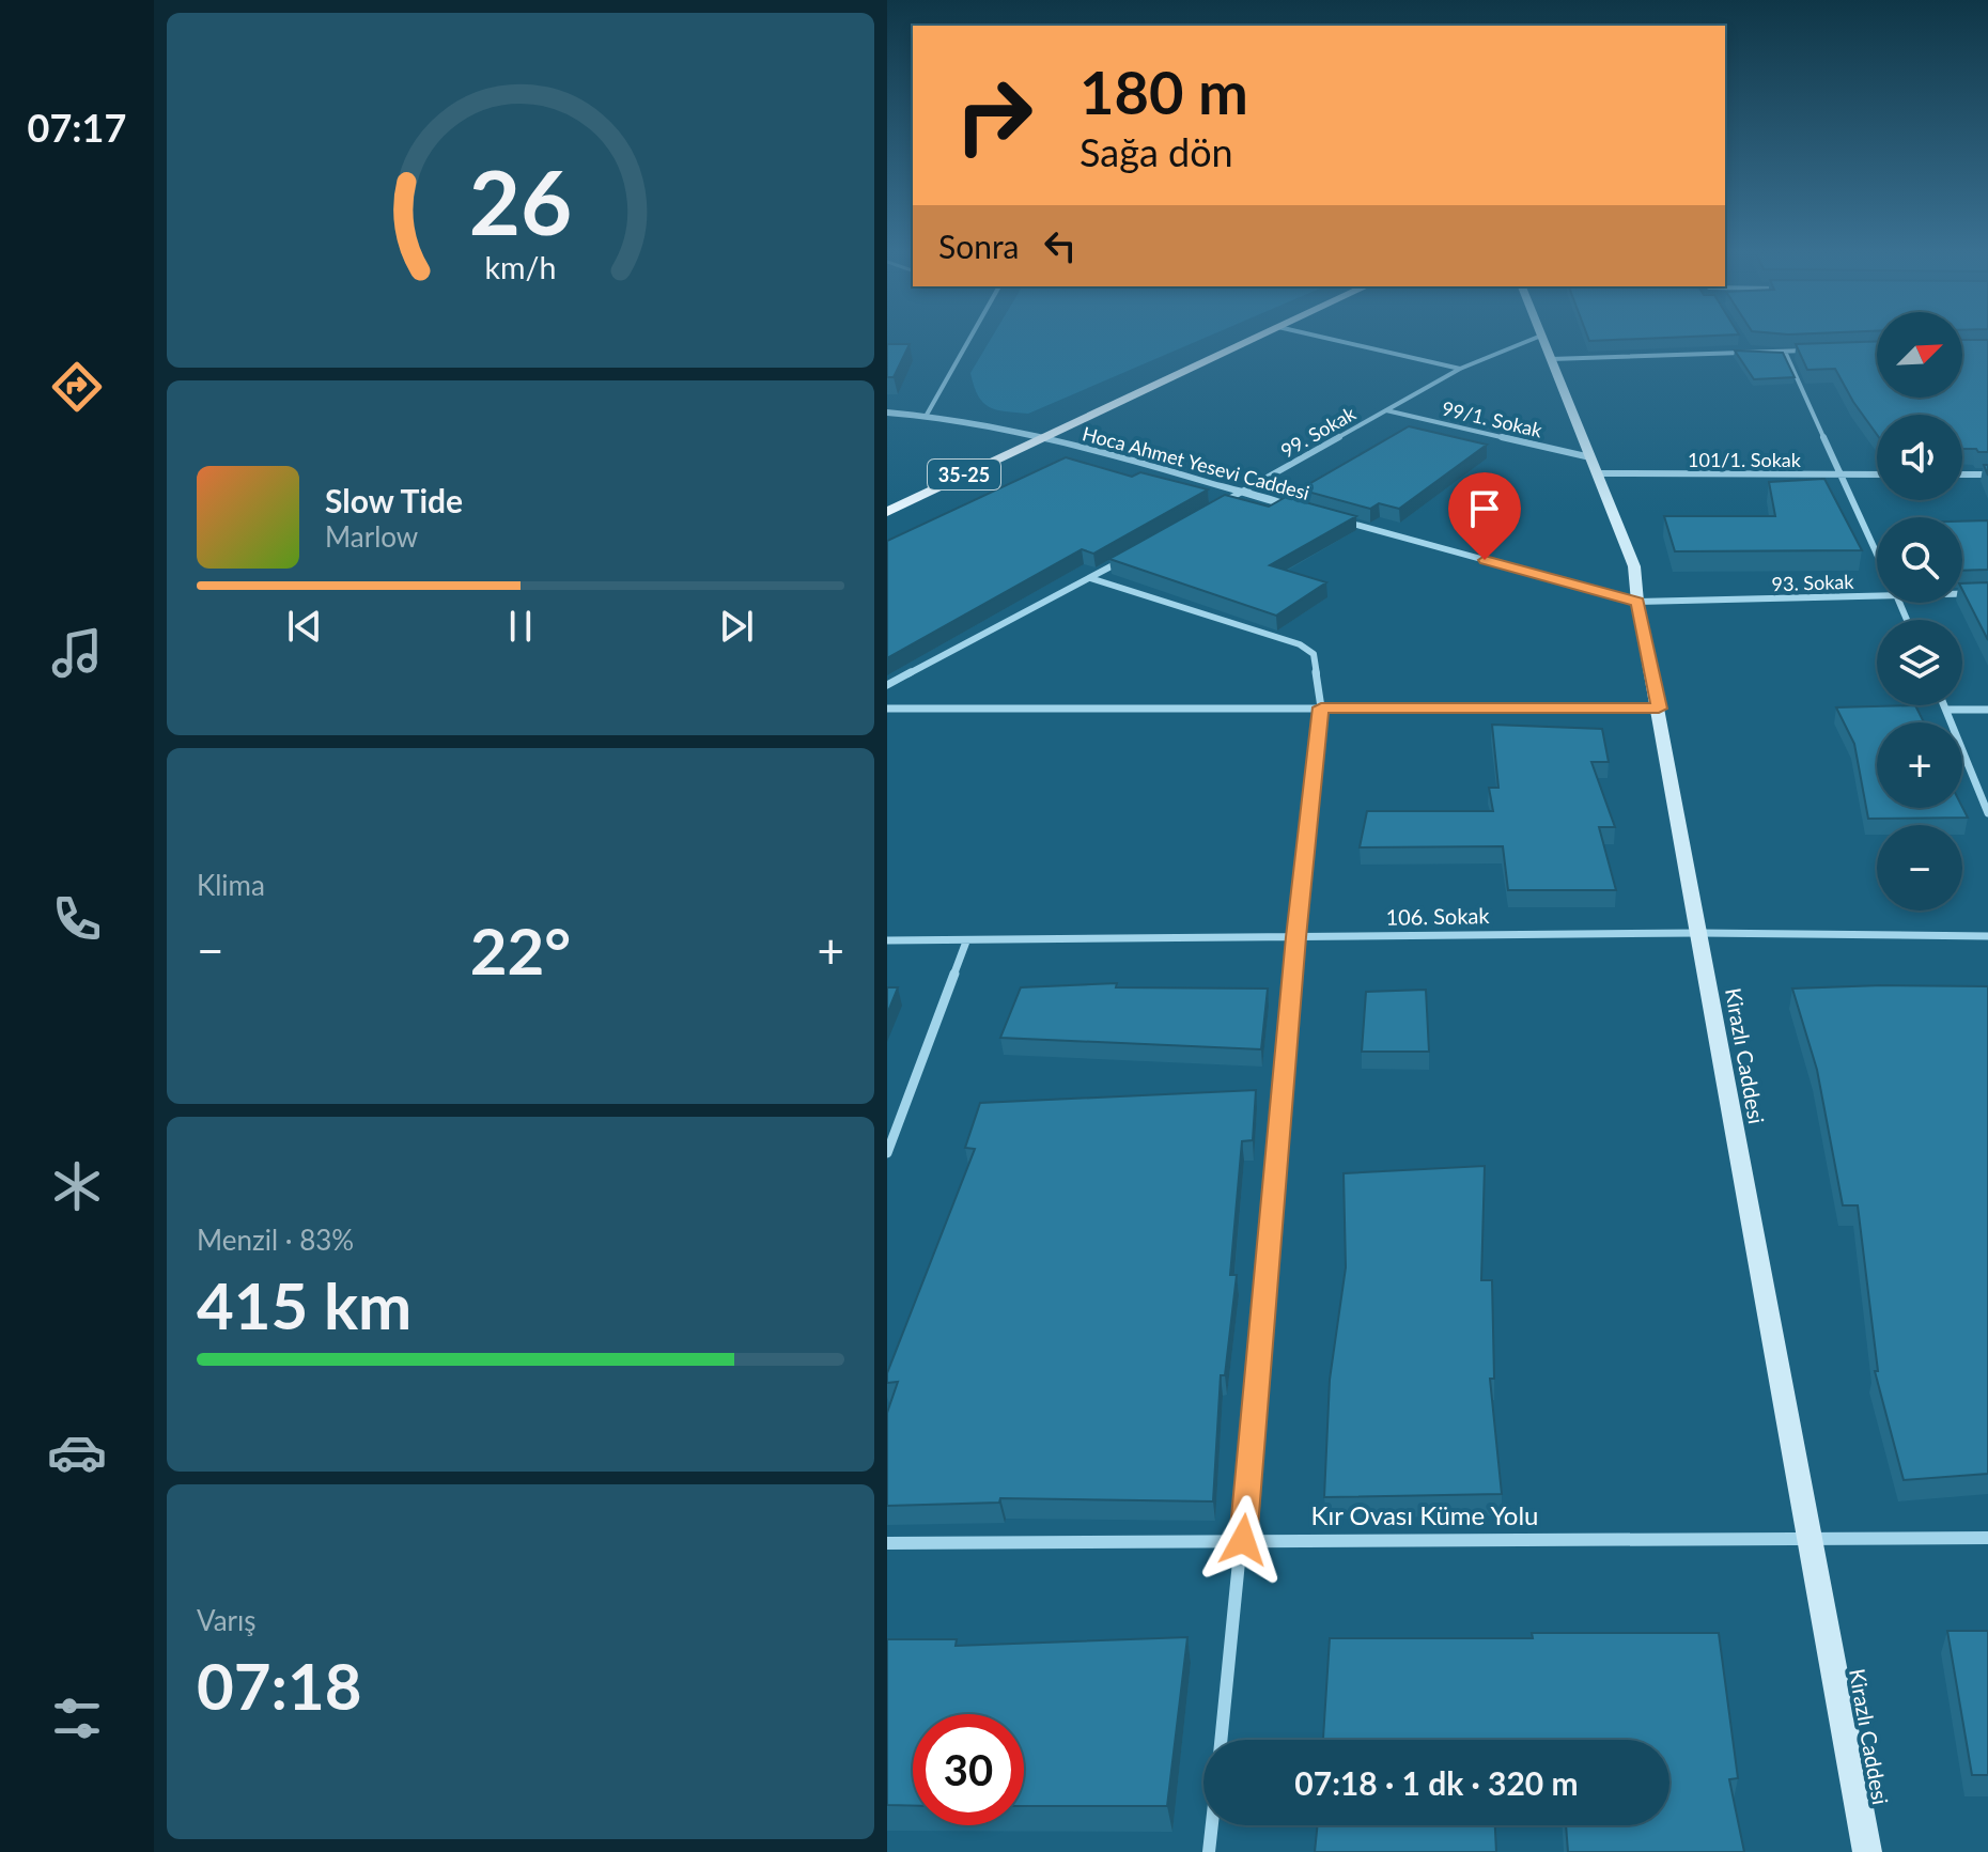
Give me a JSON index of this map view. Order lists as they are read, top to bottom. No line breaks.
{"streets":{"main road":["35-25","Kirazlı Caddesi"],"street":["99/1. Sokak","99. Sokak","101/1. Sokak","Hoca Ahmet Yesevi Caddesi","93. Sokak","106. Sokak","Kır Ovası Küme Yolu"]},"crossings":[["99/1. Sokak","99. Sokak"],["99/1. Sokak","Kirazlı Caddesi"],["99. Sokak","Hoca Ahmet Yesevi Caddesi"],["101/1. Sokak","Kirazlı Caddesi"],["Hoca Ahmet Yesevi Caddesi","35-25"],["Hoca Ahmet Yesevi Caddesi","93. Sokak"],["Hoca Ahmet Yesevi Caddesi","Kirazlı Caddesi"],["93. Sokak","Kirazlı Caddesi"],["106. Sokak","Kirazlı Caddesi"],["Kirazlı Caddesi","Kır Ovası Küme Yolu"]],"north":"top right","page":{"tabs":"07:17","turn":["180 m","Sağa dön"],"then":"Sonra","map_buttons":["+","−"],"song":["Slow Tide","Marlow"],"tile":["Klima",["Menzil · 83%","415 km"],["Varış","07:18"]],"heat":["−","22°","+"],"limit":"30","trip":"07:18 · 1 dk · 320 m","gauge":["26","km/h"]}}
